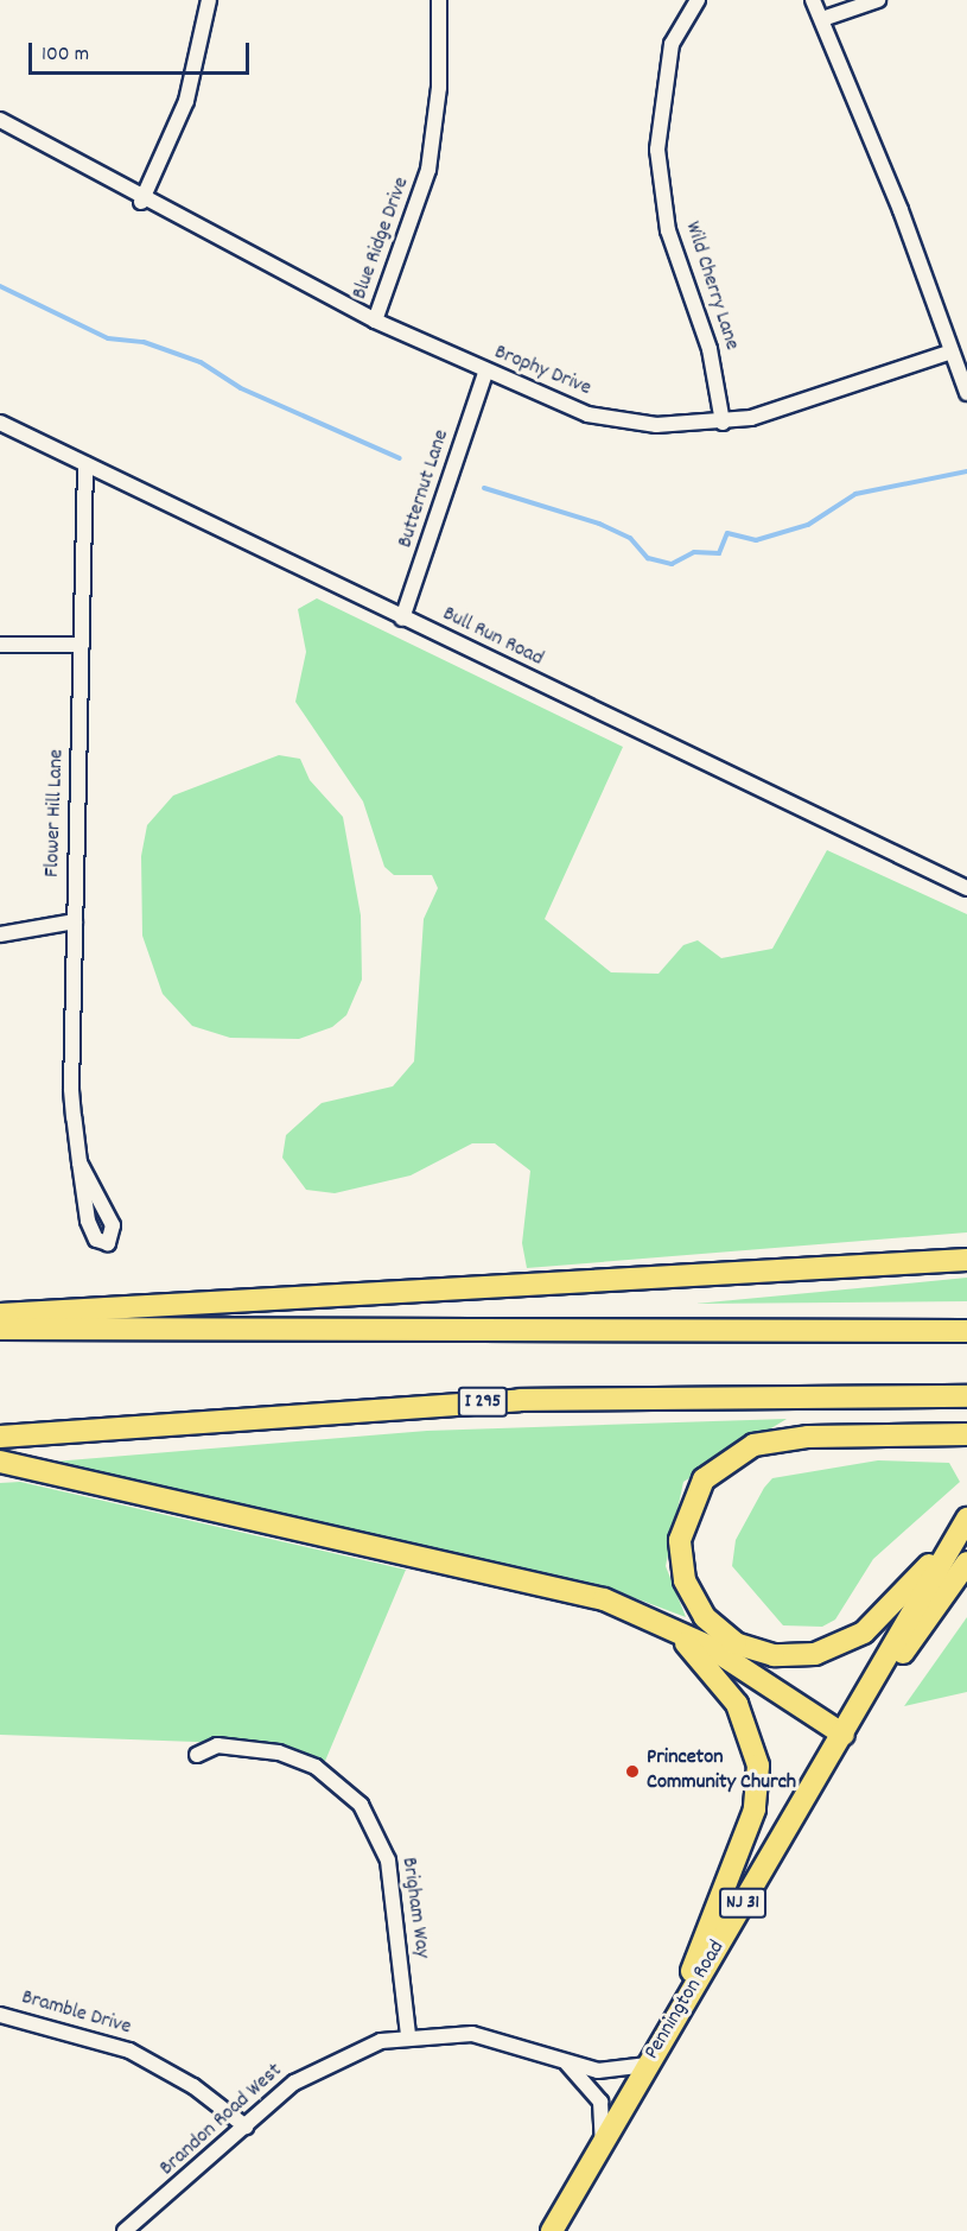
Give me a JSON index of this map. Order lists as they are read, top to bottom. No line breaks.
{"streets":{"highway":["I 295","NJ 31","Pennington Road"],"street":["Blue Ridge Drive","Wild Cherry Lane","Brophy Drive","Butternut Lane","Bull Run Road","Flower Hill Lane","Brigham Way","Bramble Drive","Brandon Road West"]},"crossings":[["Blue Ridge Drive","Brophy Drive"],["Wild Cherry Lane","Brophy Drive"],["Brophy Drive","Butternut Lane"],["Butternut Lane","Bull Run Road"],["Bull Run Road","Flower Hill Lane"],["Brigham Way","Brandon Road West"],["Pennington Road","Brandon Road West"],["Bramble Drive","Brandon Road West"]],"places":["Princeton Community Church"],"scale_bar":"100 m"}
